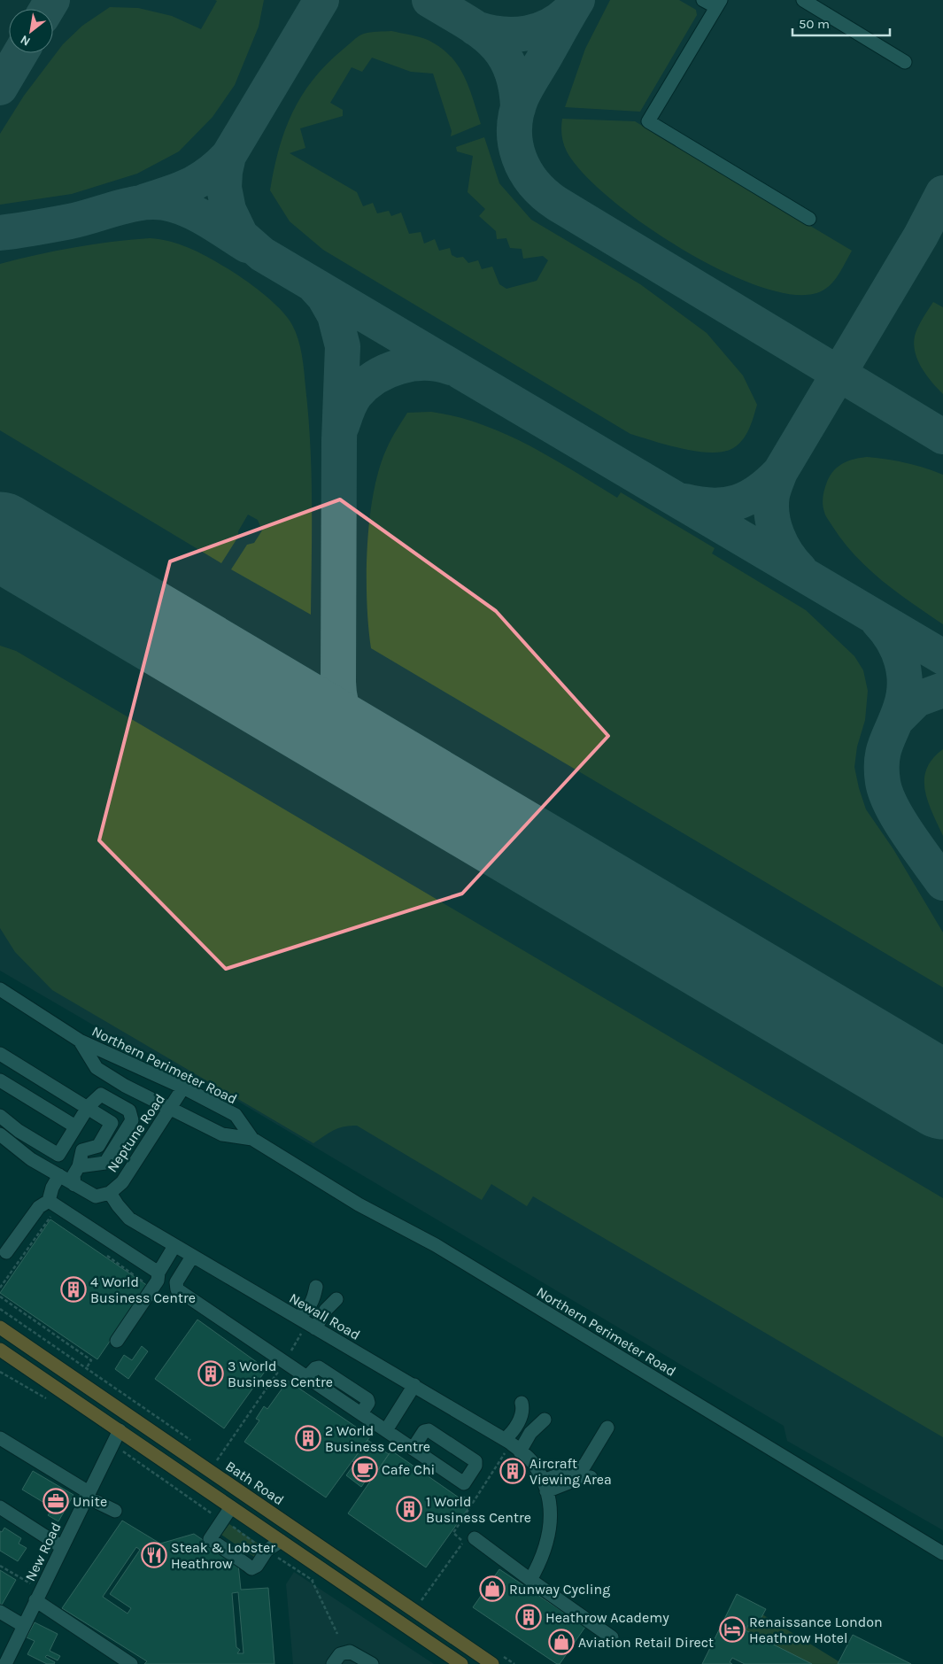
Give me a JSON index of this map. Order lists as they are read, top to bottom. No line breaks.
{"streets":{"highway":["Bath Road"],"street":["Northern Perimeter Road","Neptune Road","Newall Road","New Road"]},"crossings":[["Northern Perimeter Road","Neptune Road"],["Neptune Road","Newall Road"]],"places":{"building":["4 World Business Centre","3 World Business Centre","2 World Business Centre","Aircraft Viewing Area","1 World Business Centre","Heathrow Academy"],"cafe":["Cafe Chi"],"office":["Unite"],"restaurant":["Steak & Lobster Heathrow"],"shop":["Runway Cycling","Aviation Retail Direct"],"hotel":["Renaissance London Heathrow Hotel"]},"scale_bar":"50 m","north":"bottom left"}
